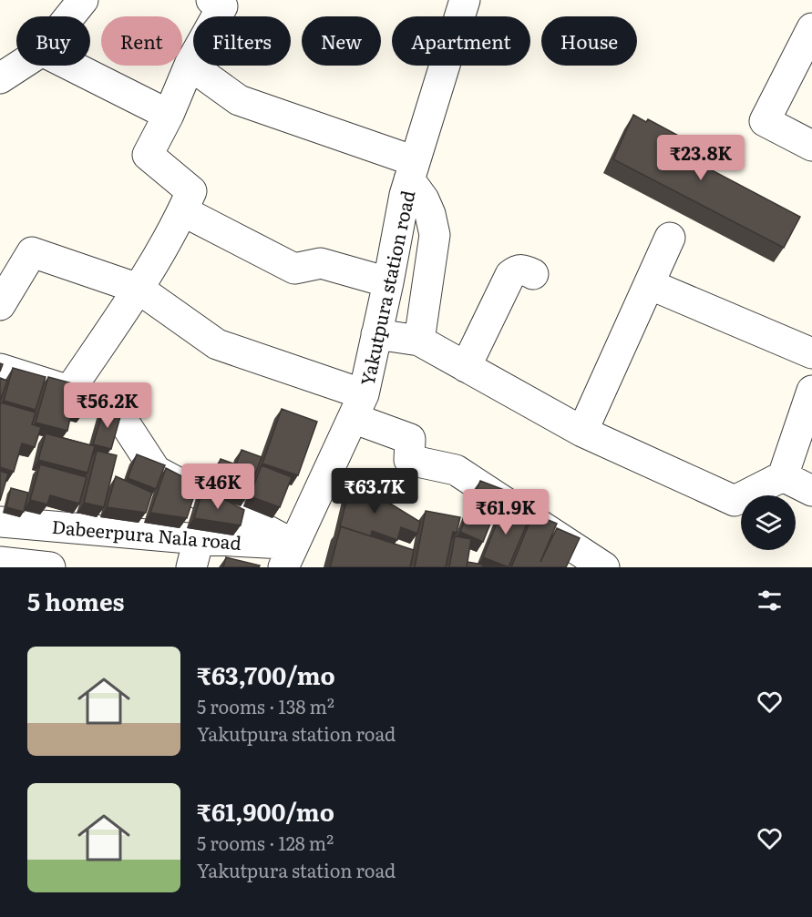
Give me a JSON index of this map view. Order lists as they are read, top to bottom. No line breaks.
{"streets":{"street":["Yakutpura station road","Dabeerpura Nala road"]},"crossings":[["Yakutpura station road","Dabeerpura Nala road"]],"page":{"chip":["Buy","Rent","Filters","New","Apartment","House"],"price":["₹23.8K","₹56.2K","₹46K","₹63.7K","₹61.9K"],"heading":"5 homes","list":[{"name":"₹63,700/mo","note":"5 rooms · 138 m² · Yakutpura station road"},{"name":"₹61,900/mo","note":"5 rooms · 128 m² · Yakutpura station road"}]}}
